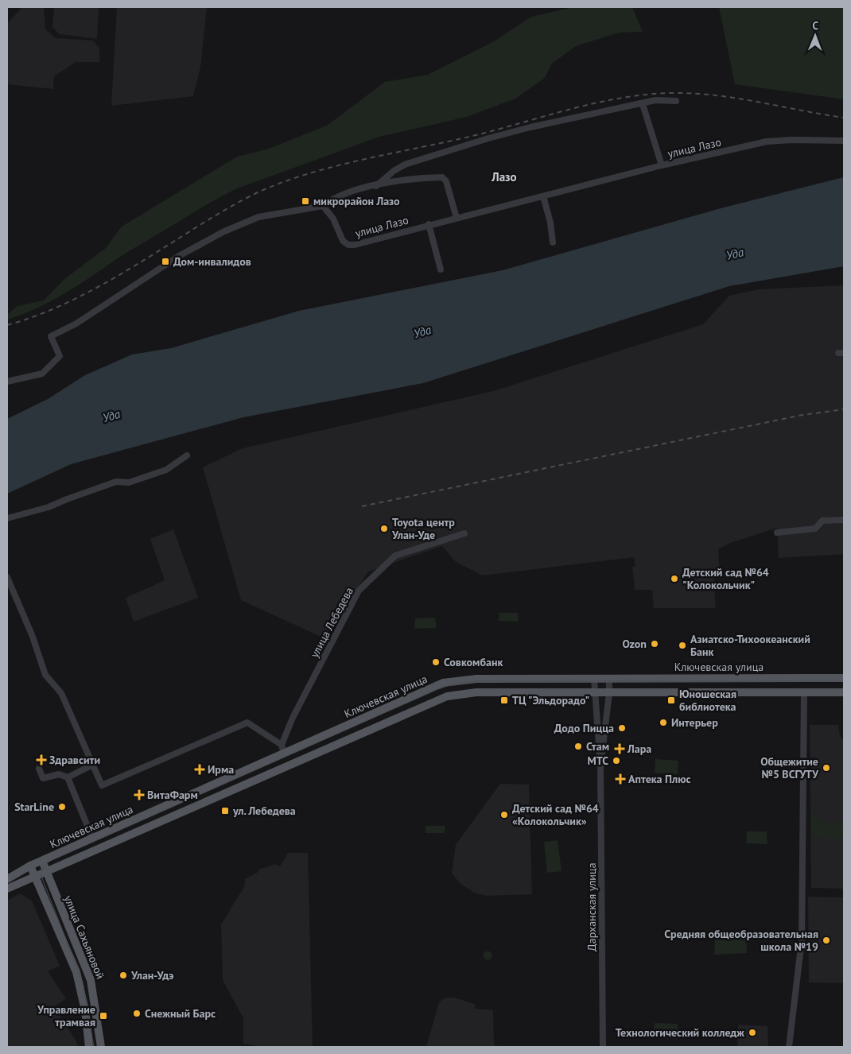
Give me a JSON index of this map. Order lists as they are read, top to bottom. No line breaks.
{"streets":{"main road":["Ключевская улица","улица Сахьяновой"],"street":["улица Лазо","улица Лебедева","Дарханская улица"]},"crossings":[["Ключевская улица","Дарханская улица"],["Ключевская улица","улица Сахьяновой"]],"districts":["Лазо"],"water":["Уда"],"places":{"transit":["микрорайон Лазо","Дом-инвалидов","ТЦ \"Эльдорадо\"","Юношеская библиотека","ул. Лебедева","Управление трамвая"],"other":["Toyota центр Улан-Уде","Детский сад №64 \"Колокольчик\"","Ozon","Азиатско-Тихоокеанский Банк","Совкомбанк","Интерьер","Додо Пицца","Стам","МТС","Общежитие №5 ВСГУТУ","StarLine","Детский сад №64 «Колокольчик»","Средняя общеобразовательная школа №19","Улан-Удэ","Снежный Барс","Технологический колледж"],"health":["Лара","Здравсити","Ирма","Аптека Плюс","ВитаФарм"]},"north":"top"}
